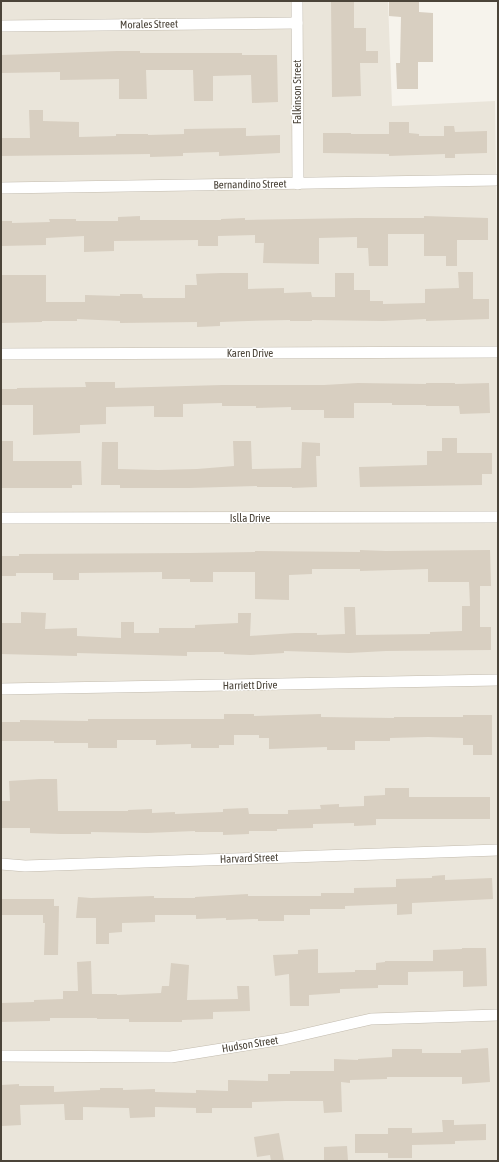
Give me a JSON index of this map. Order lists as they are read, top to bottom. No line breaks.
{"streets":{"street":["Morales Street","Falkinson Street","Bernandino Street","Karen Drive","Islla Drive","Harriett Drive","Harvard Street","Hudson Street"]},"crossings":[["Morales Street","Falkinson Street"],["Falkinson Street","Bernandino Street"]]}
